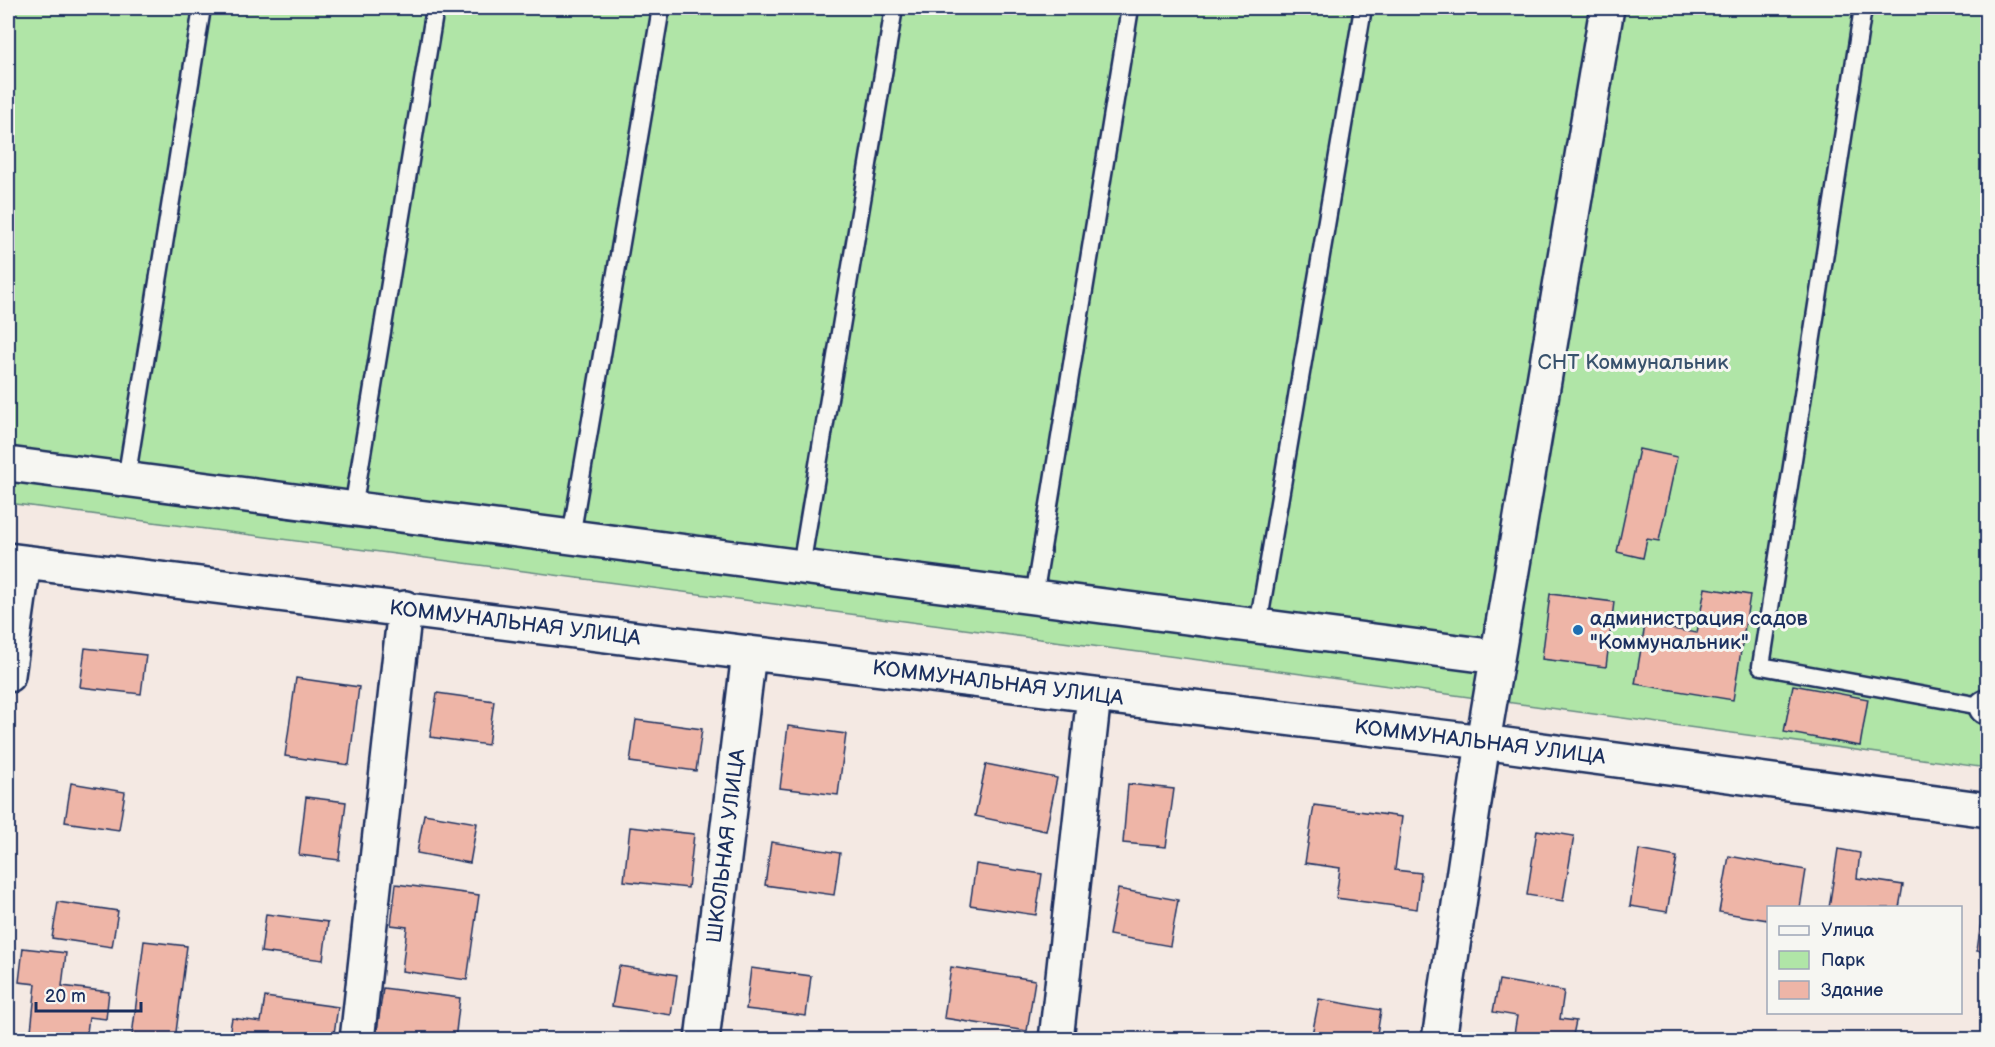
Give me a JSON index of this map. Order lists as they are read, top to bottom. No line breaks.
{"streets":{"street":["КОММУНАЛЬНАЯ УЛИЦА","ШКОЛЬНАЯ УЛИЦА"]},"crossings":[["КОММУНАЛЬНАЯ УЛИЦА","ШКОЛЬНАЯ УЛИЦА"]],"parks":["СНТ Коммунальник"],"places":["администрация садов \"Коммунальник\""],"legend":["Улица","Парк","Здание"],"scale_bar":"20 m"}
